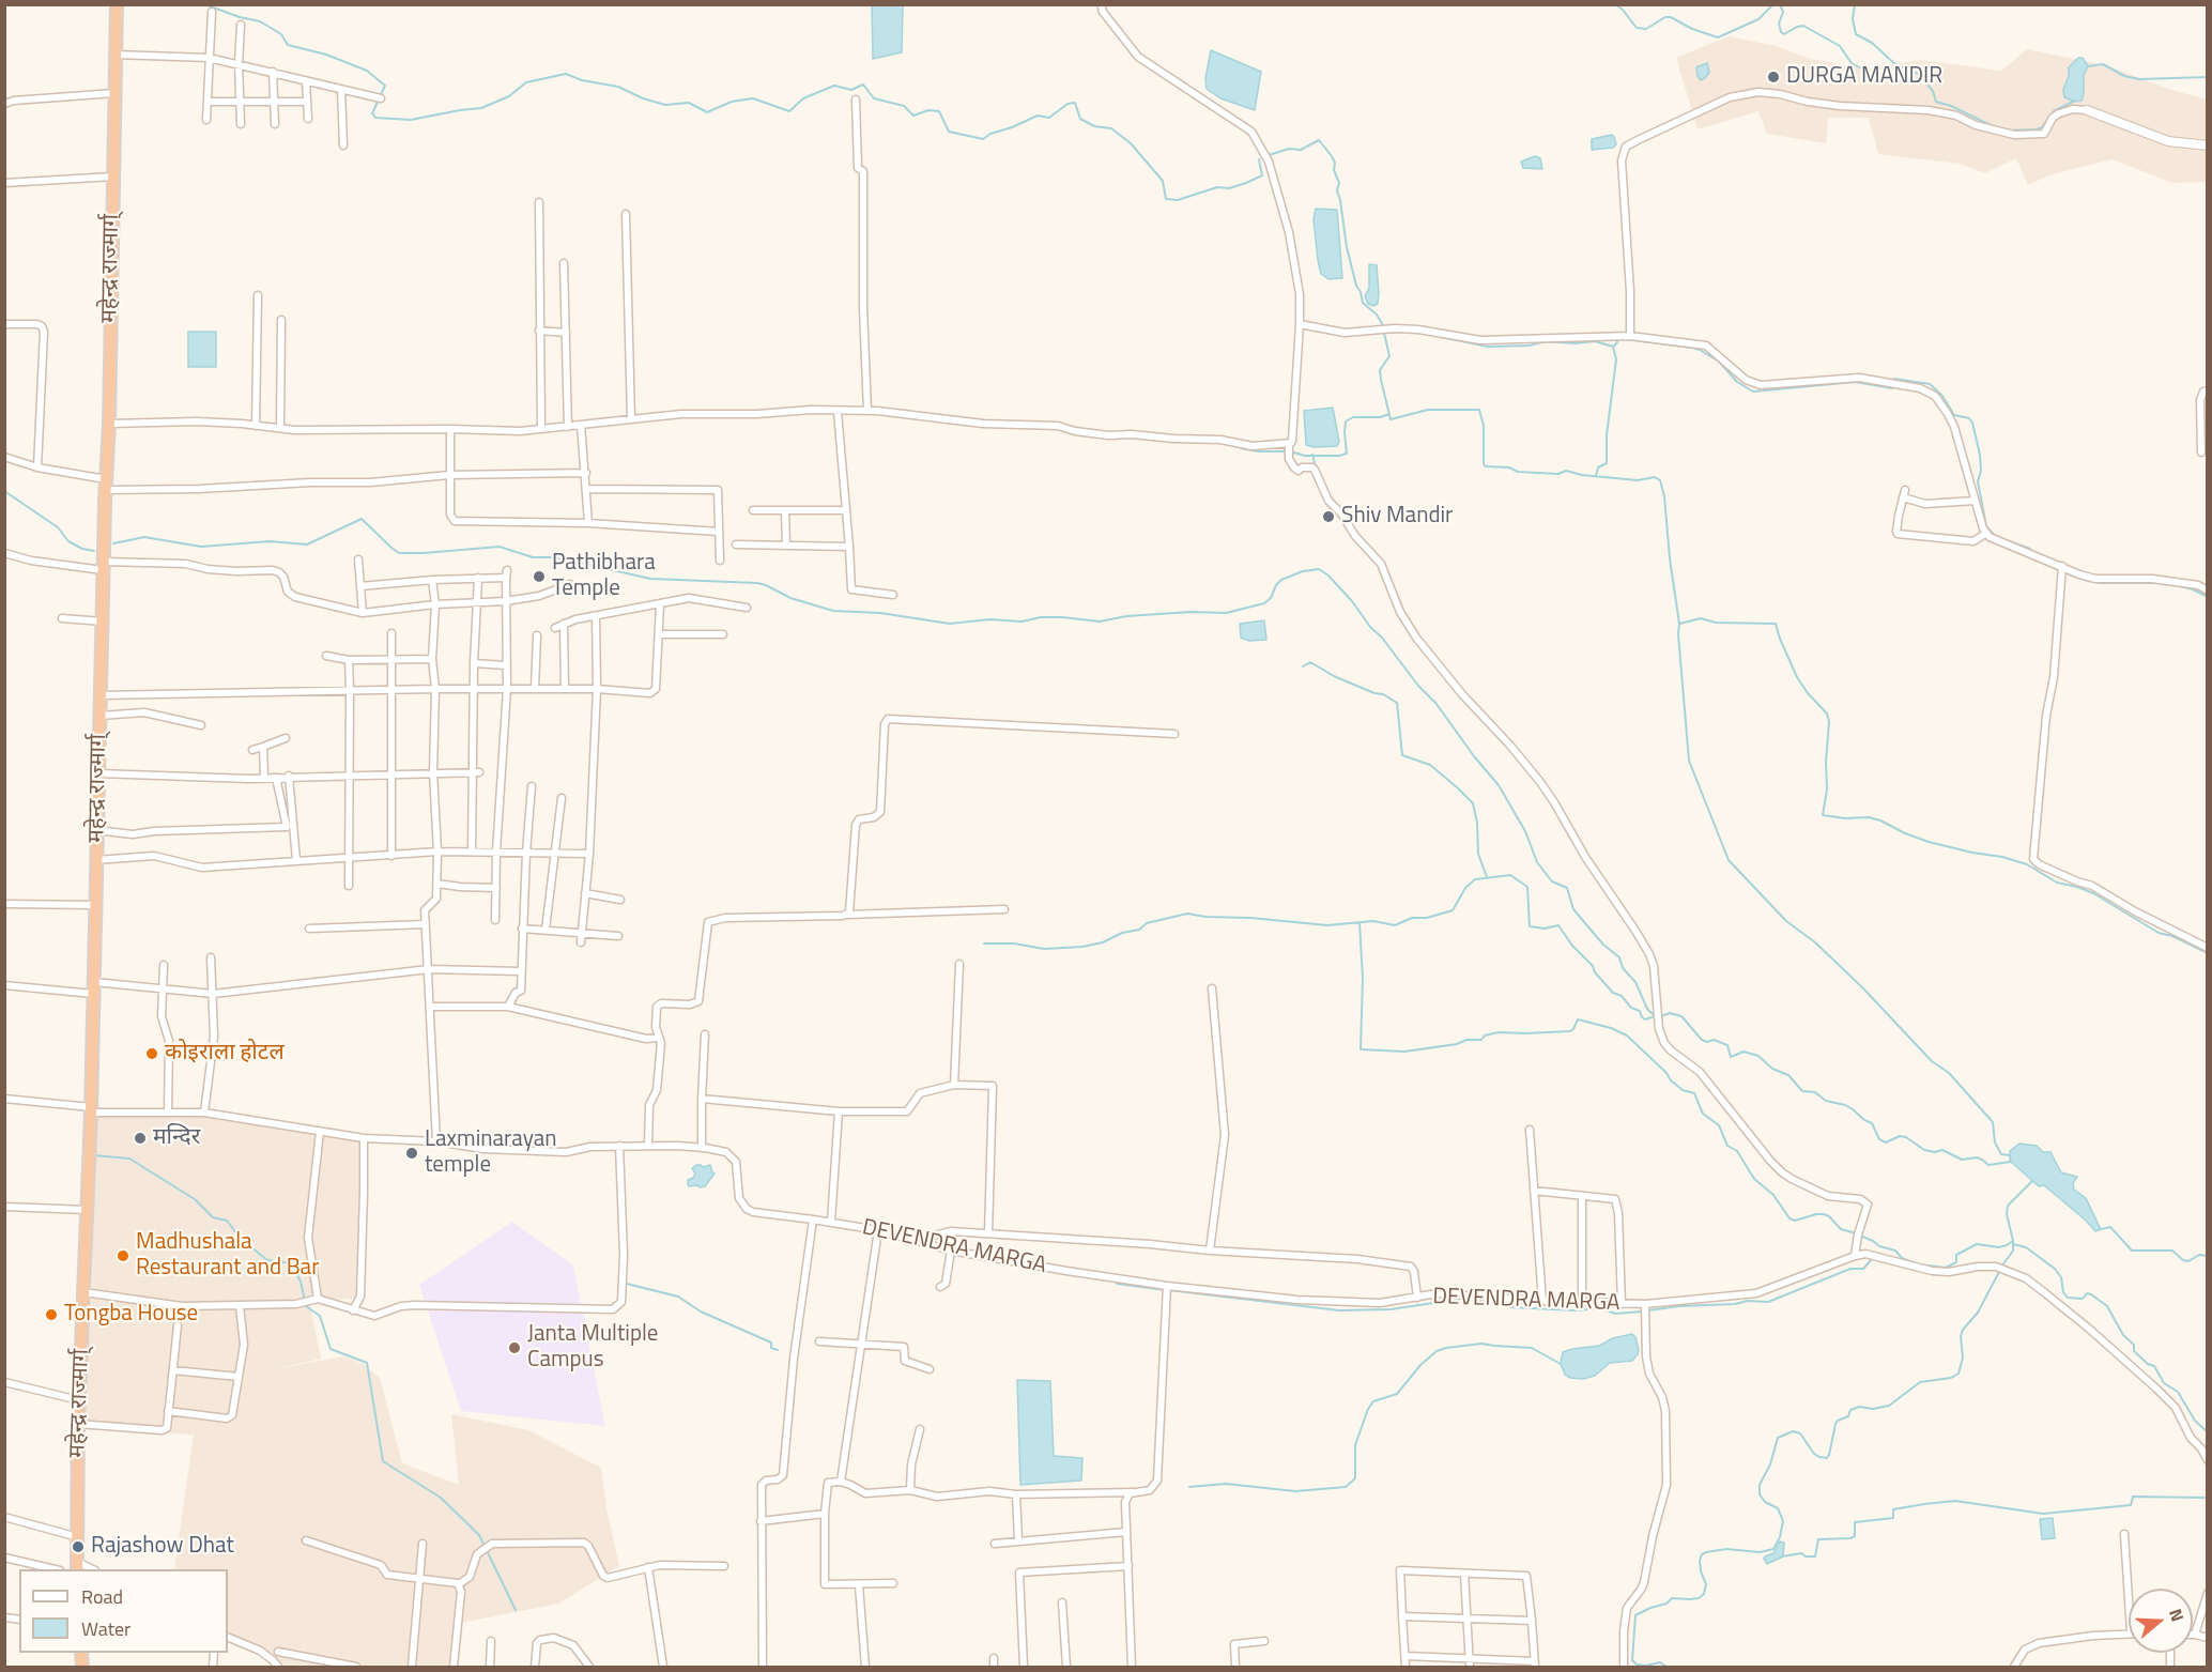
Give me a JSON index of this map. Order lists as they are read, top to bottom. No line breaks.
{"streets":{"highway":["महेन्द्र राज्मार्ग्"],"street":["DEVENDRA MARGA"]},"crossings":[["महेन्द्र राज्मार्ग्","DEVENDRA MARGA"]],"places":["DURGA MANDIR","Shiv Mandir","Pathibhara Temple","कोइराला होटल","मन्दिर","Laxminarayan temple","Madhushala Restaurant and Bar","Tongba House","Janta Multiple Campus","Rajashow Dhat"],"legend":["Road","Water"],"north":"right"}
